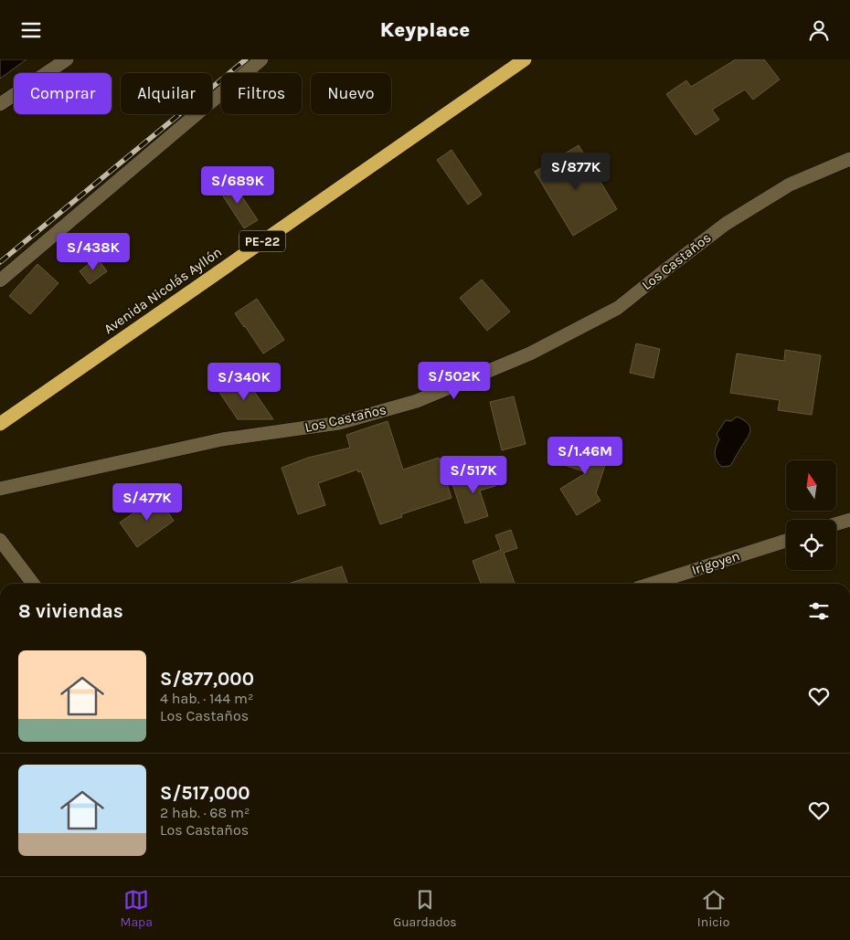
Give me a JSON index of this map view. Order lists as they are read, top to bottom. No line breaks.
{"streets":{"highway":["PE-22","Avenida Nicolás Ayllón"],"street":["Los Castaños","Irigoyen"]},"north":"top","page":{"header":"Keyplace","chip":["Comprar","Alquilar","Filtros","Nuevo"],"price":["S/877K","S/689K","S/438K","S/502K","S/340K","S/1.46M","S/517K","S/477K"],"heading":"8 viviendas","list":[{"name":"S/877,000","note":"4 hab. · 144 m² · Los Castaños"},{"name":"S/517,000","note":"2 hab. · 68 m² · Los Castaños"}],"tabs":["Mapa","Guardados","Inicio"]}}
